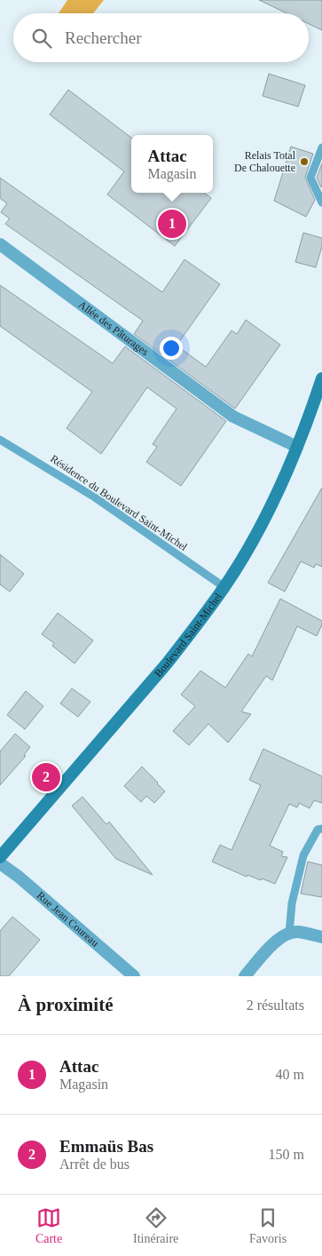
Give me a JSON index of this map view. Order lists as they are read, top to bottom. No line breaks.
{"streets":{"main road":["Boulevard Saint-Michel"],"street":["Allée des Pâturages","Rue Jean Coureau"],"lane":["Résidence du Boulevard Saint-Michel"]},"crossings":[["Allée des Pâturages","Boulevard Saint-Michel"],["Résidence du Boulevard Saint-Michel","Boulevard Saint-Michel"]],"places":["Relais Total De Chalouette"],"page":{"search":"Rechercher","popup":["Attac","Magasin"],"pins":["1","2"],"heading":["À proximité","2 résultats"],"list":[{"mark":"1","name":"Attac","note":"Magasin","value":"40 m"},{"mark":"2","name":"Emmaüs Bas","note":"Arrêt de bus","value":"150 m"}],"nav":["Carte","Itinéraire","Favoris"]}}
